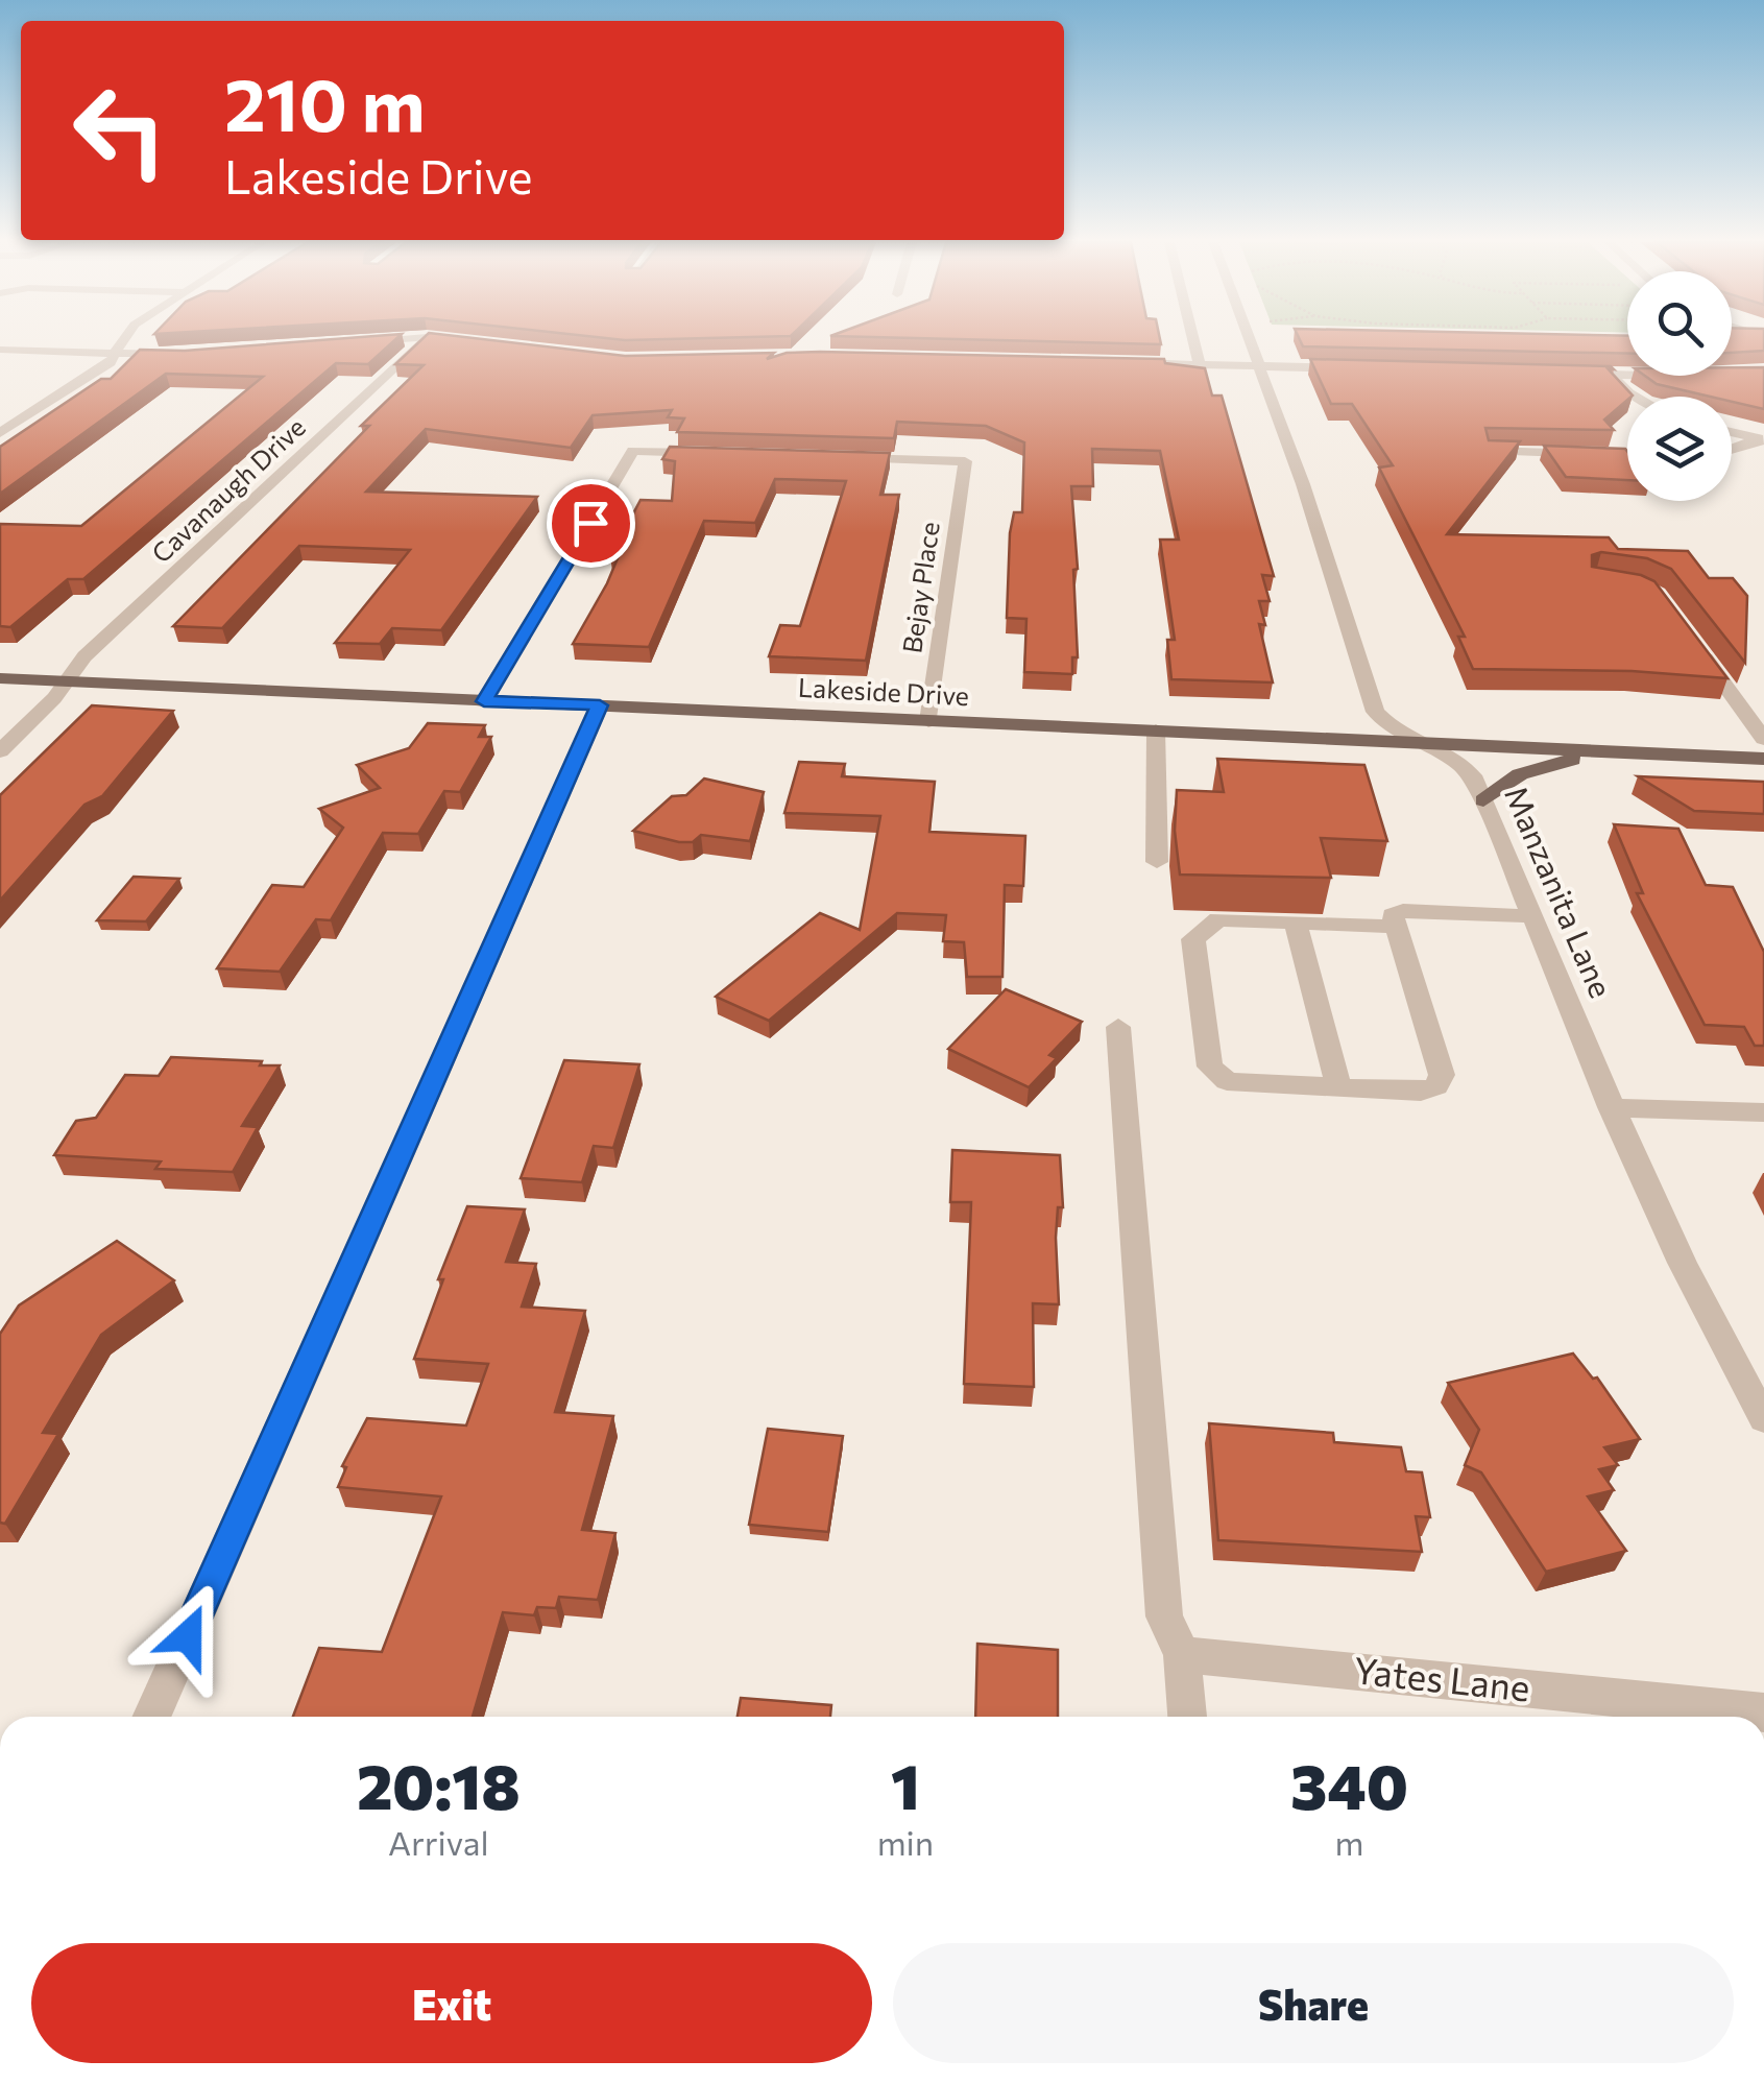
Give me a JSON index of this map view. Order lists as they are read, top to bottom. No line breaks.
{"streets":{"main road":["Lakeside Drive"],"street":["Cavanaugh Drive","Bejay Place","Manzanita Lane","Yates Lane"]},"crossings":[["Cavanaugh Drive","Lakeside Drive"],["Bejay Place","Lakeside Drive"],["Lakeside Drive","Manzanita Lane"]],"page":{"turn":["210 m","Lakeside Drive"],"eta":["20:18","Arrival","1","min","340","m"],"buttons":["Exit","Share"]}}
